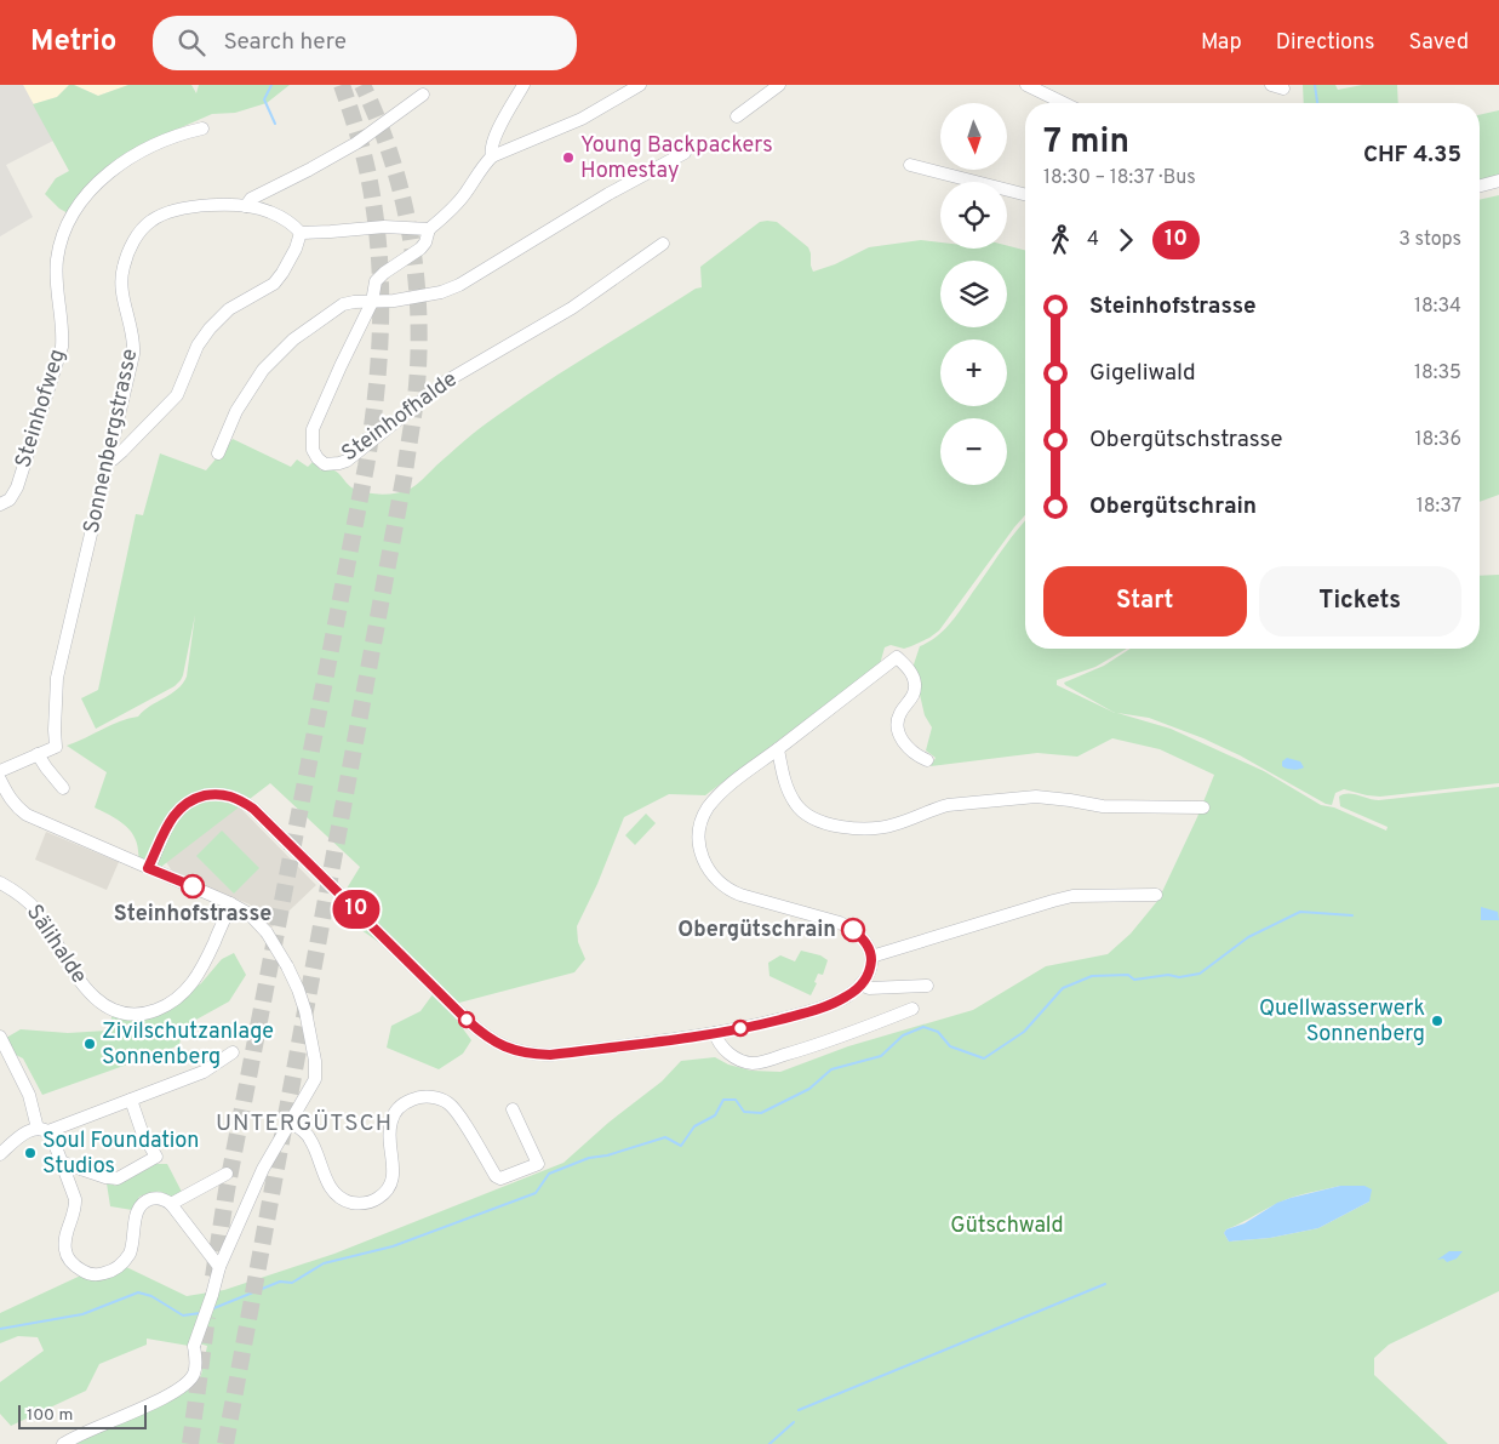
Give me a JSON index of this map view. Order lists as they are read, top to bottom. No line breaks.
{"streets":{"street":["Steinhofweg","Steinhofhalde","Sonnenbergstrasse","Sälihalde"]},"districts":["UNTERGÜTSCH"],"parks":["Gütschwald"],"places":["Young Backpackers Homestay","Steinhofstrasse","Obergütschrain","Quellwasserwerk Sonnenberg","Zivilschutzanlage Sonnenberg","Soul Foundation Studios"],"lines":["bus line 10"],"scale_bar":"100 m","north":"bottom","page":{"header":"Metrio","search":"Search here","nav":["Map","Directions","Saved"],"on_map":"10","map_buttons":["+","−"],"heading":["7 min","18:30 – 18:37 · Bus","CHF 4.35"],"legs":["4","10","3 stops"],"list":[{"name":"Steinhofstrasse","value":"18:34"},{"name":"Gigeliwald","value":"18:35"},{"name":"Obergütschstrasse","value":"18:36"},{"name":"Obergütschrain","value":"18:37"}],"buttons":["Start","Tickets"],"scale":"100 m"}}
